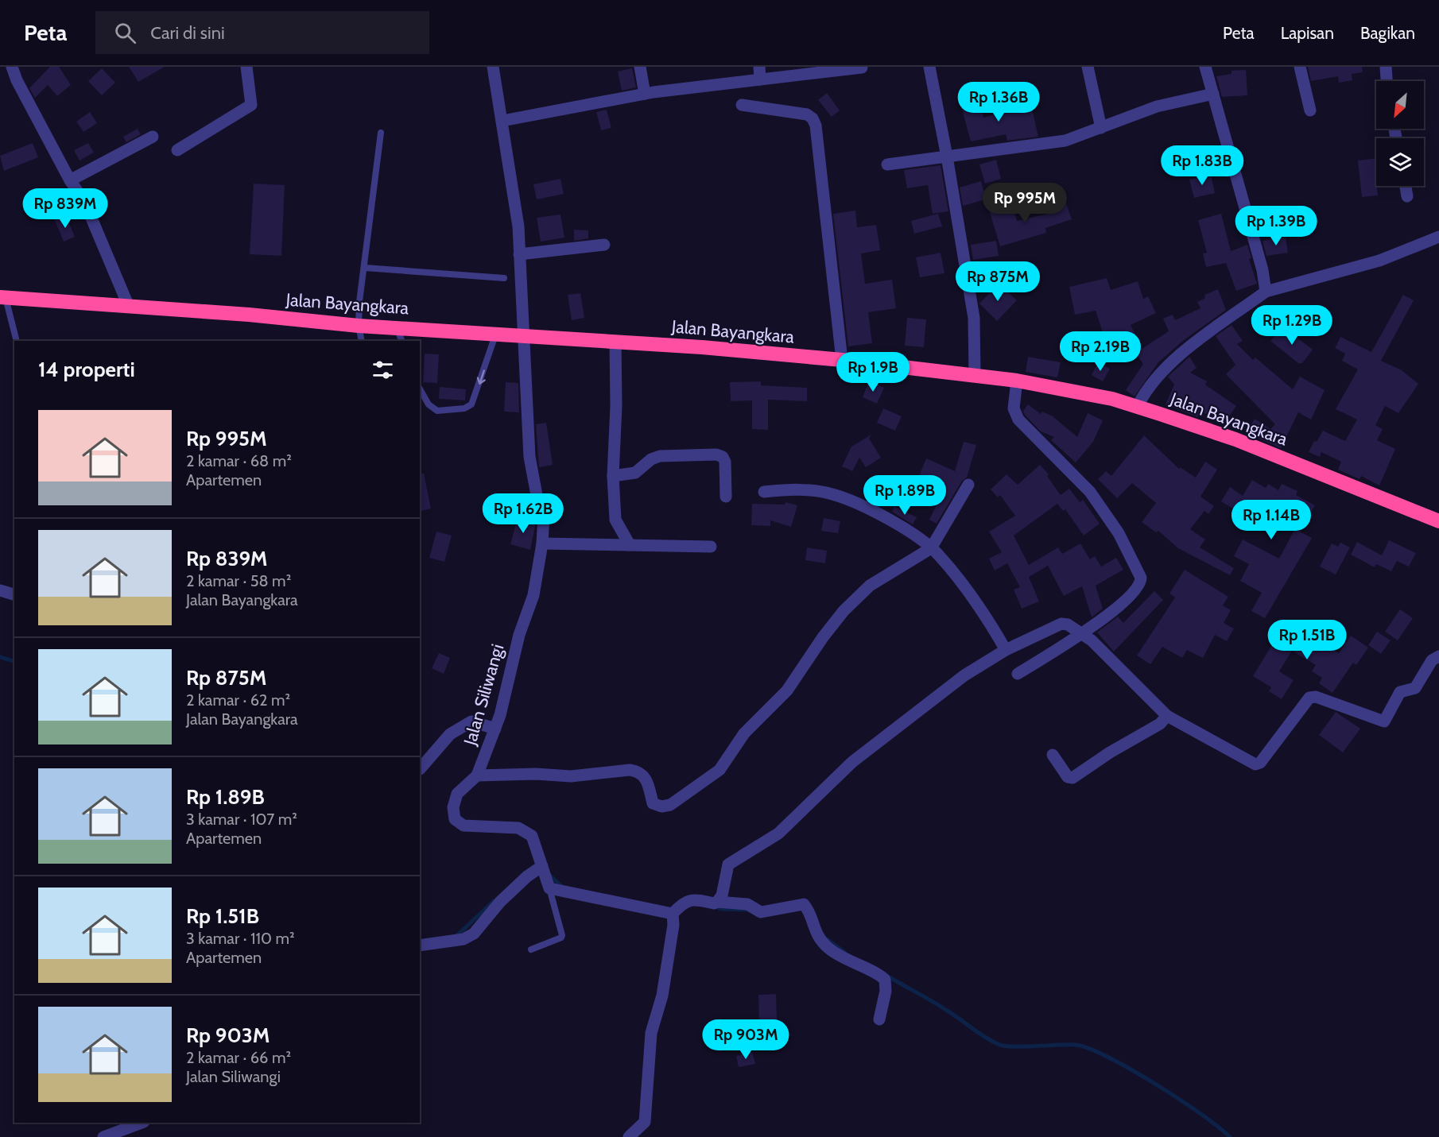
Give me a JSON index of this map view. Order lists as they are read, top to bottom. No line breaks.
{"streets":{"highway":["Jalan Bayangkara"],"street":["Jalan Siliwangi"]},"crossings":[["Jalan Bayangkara","Jalan Siliwangi"]],"north":"bottom left","page":{"header":"Peta","search":"Cari di sini","nav":["Peta","Lapisan","Bagikan"],"price":["Rp 1.36B","Rp 1.83B","Rp 995M","Rp 839M","Rp 1.39B","Rp 875M","Rp 1.29B","Rp 2.19B","Rp 1.9B","Rp 1.89B","Rp 1.62B","Rp 1.14B","Rp 1.51B","Rp 903M"],"heading":"14 properti","list":[{"name":"Rp 995M","note":"2 kamar · 68 m² · Apartemen"},{"name":"Rp 839M","note":"2 kamar · 58 m² · Jalan Bayangkara"},{"name":"Rp 875M","note":"2 kamar · 62 m² · Jalan Bayangkara"},{"name":"Rp 1.89B","note":"3 kamar · 107 m² · Apartemen"},{"name":"Rp 1.51B","note":"3 kamar · 110 m² · Apartemen"},{"name":"Rp 903M","note":"2 kamar · 66 m² · Jalan Siliwangi"}]}}
